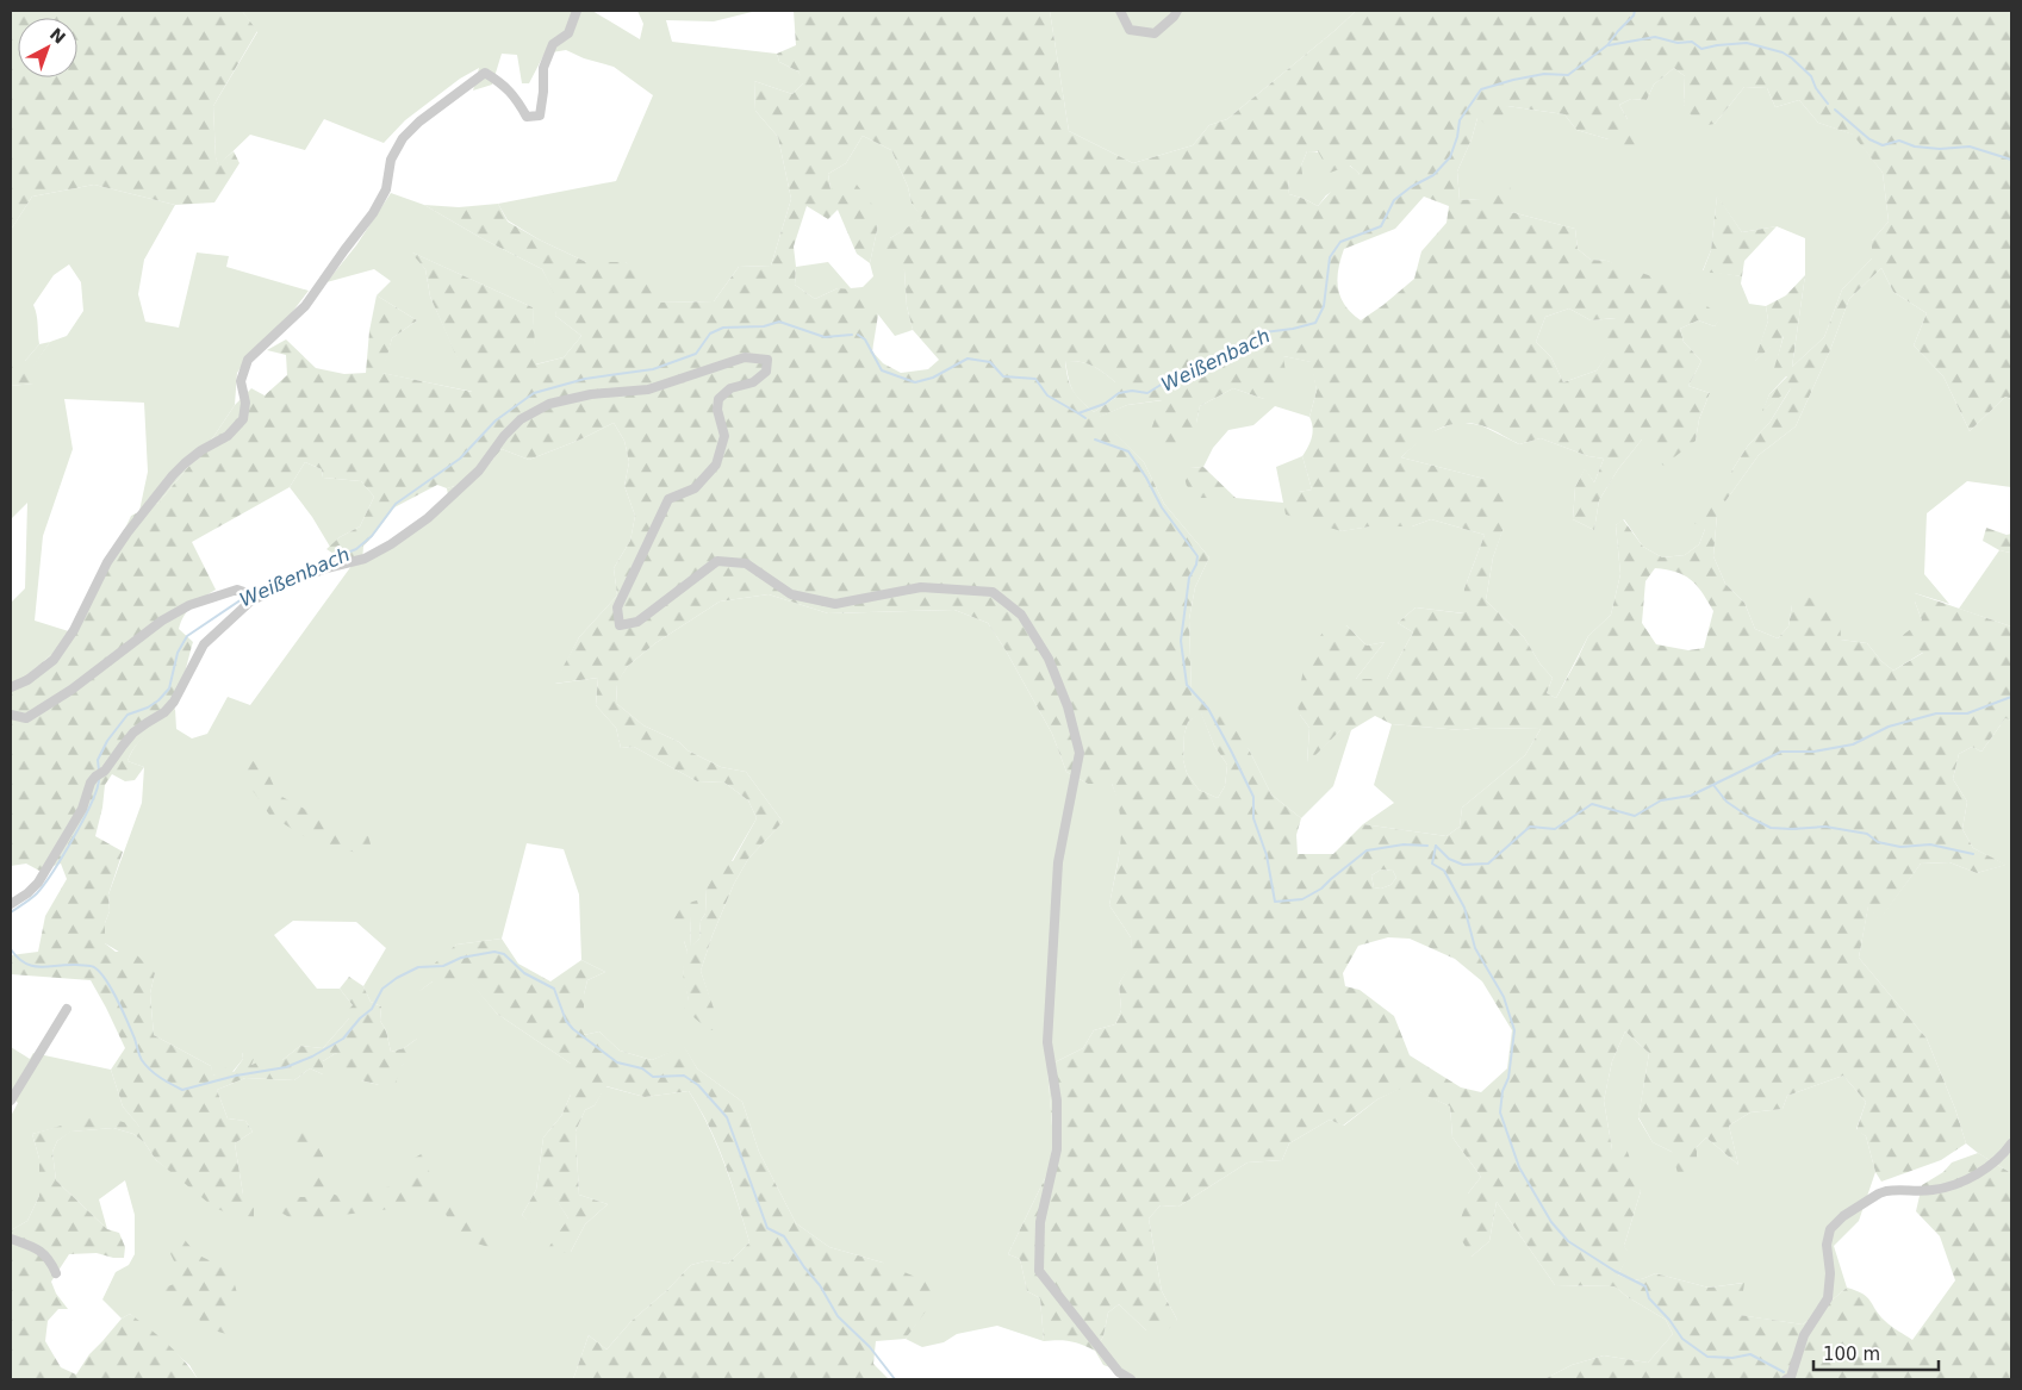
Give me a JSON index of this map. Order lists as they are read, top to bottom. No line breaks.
{"water":["Weißenbach"],"scale_bar":"100 m","north":"top right"}
